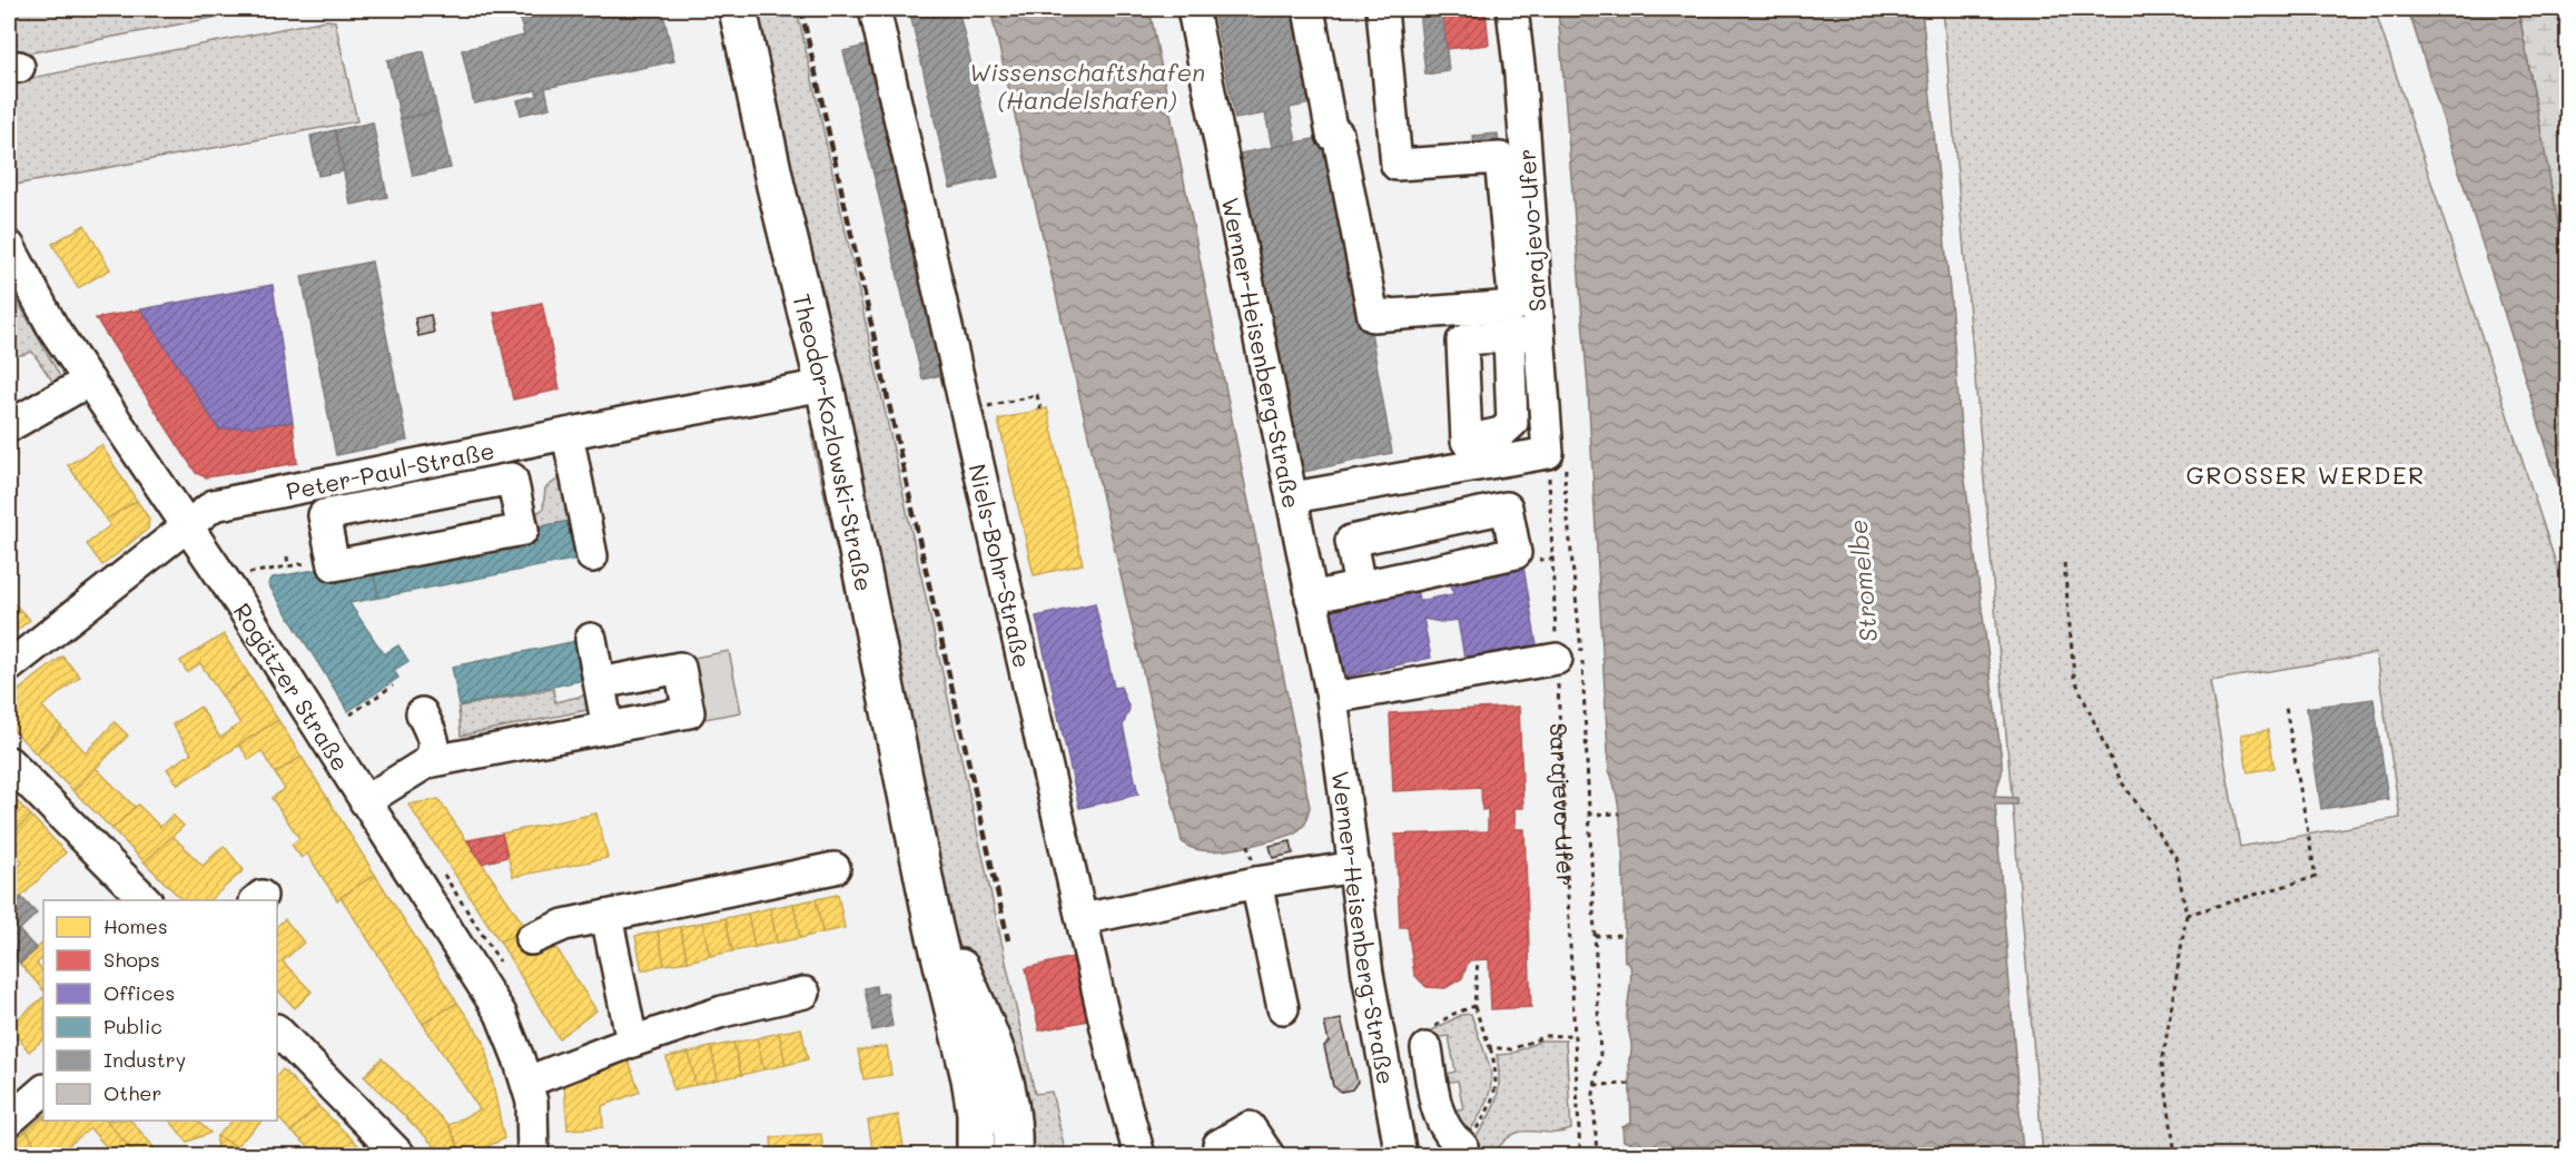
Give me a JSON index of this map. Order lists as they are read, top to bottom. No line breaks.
{"streets":{"main road":["Theodor-Kozlowski-Straße"],"street":["Sarajevo-Ufer","Werner-Heisenberg-Straße","Peter-Paul-Straße","Niels-Bohr-Straße","Rogätzer Straße"]},"crossings":[["Theodor-Kozlowski-Straße","Peter-Paul-Straße"],["Peter-Paul-Straße","Rogätzer Straße"]],"districts":["GROSSER WERDER"],"water":["Wissenschaftshafen (Handelshafen)","Stromelbe"],"legend":["Homes","Shops","Offices","Public","Industry","Other"]}
